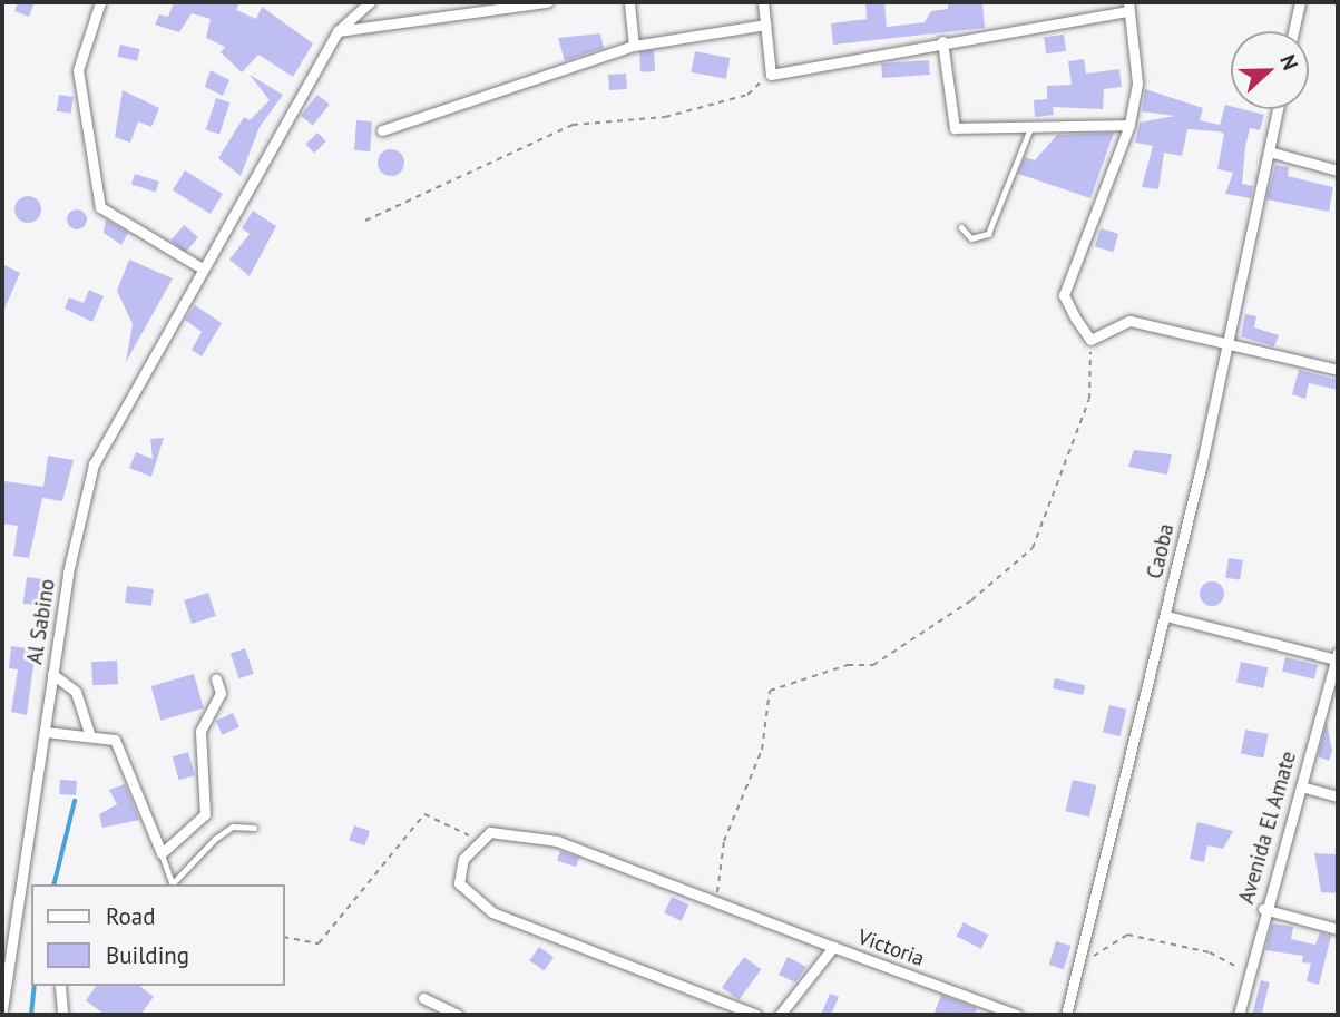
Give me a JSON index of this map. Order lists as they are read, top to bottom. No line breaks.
{"streets":{"street":["Caoba","Al Sabino","Avenida El Amate","Victoria"]},"legend":["Road","Building"],"north":"right"}
